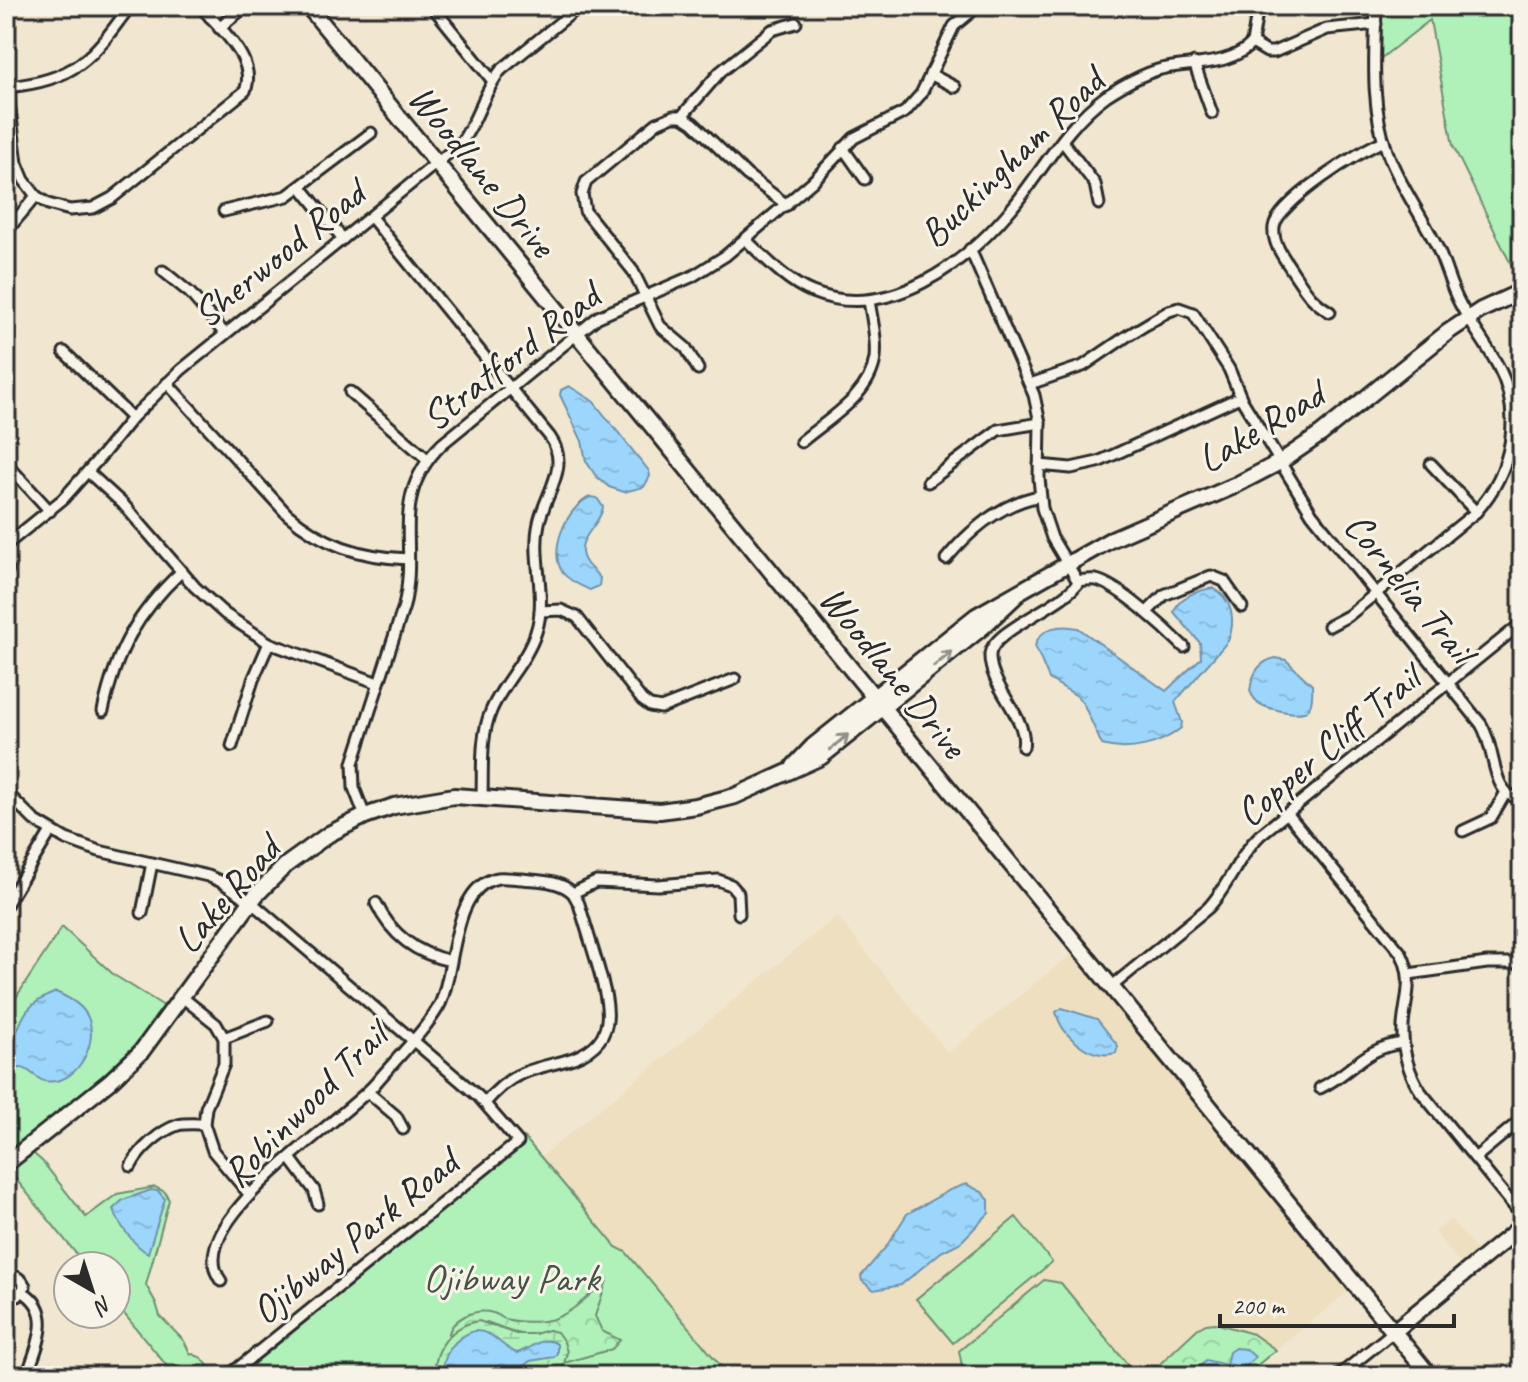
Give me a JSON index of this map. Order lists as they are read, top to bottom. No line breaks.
{"streets":{"street":["Buckingham Road","Woodlane Drive","Sherwood Road","Stratford Road","Lake Road","Cornelia Trail","Copper Cliff Trail","Robinwood Trail","Ojibway Park Road"]},"crossings":[["Buckingham Road","Stratford Road"],["Woodlane Drive","Sherwood Road"],["Woodlane Drive","Stratford Road"],["Woodlane Drive","Lake Road"],["Woodlane Drive","Copper Cliff Trail"],["Stratford Road","Lake Road"],["Lake Road","Cornelia Trail"],["Cornelia Trail","Copper Cliff Trail"]],"parks":["Ojibway Park"],"scale_bar":"200 m","north":"bottom right"}
